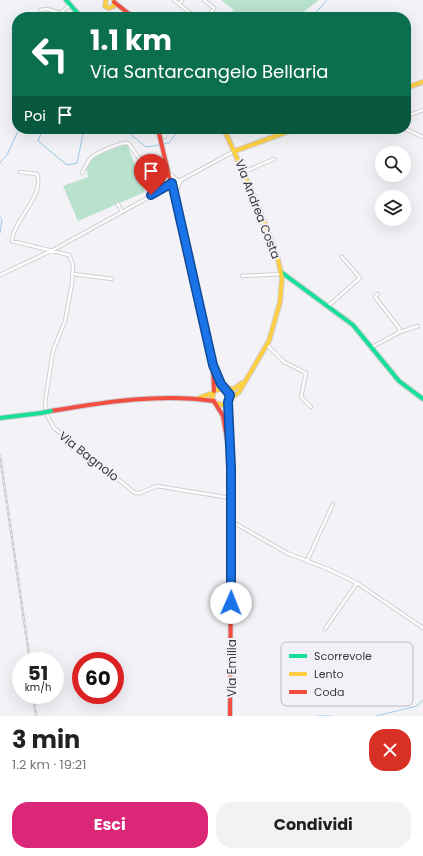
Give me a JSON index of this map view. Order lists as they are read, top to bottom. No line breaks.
{"streets":{"street":["Via Andrea Costa","Via Bagnolo","Via Emilia"]},"crossings":[["Via Andrea Costa","Via Emilia"],["Via Bagnolo","Via Emilia"]],"legend":["Scorrevole","Lento","Coda"],"page":{"turn":["1.1 km","Via Santarcangelo Bellaria"],"then":"Poi","speed":"51 km/h","limit":"60","heading":["3 min","1.2 km · 19:21"],"buttons":["Esci","Condividi"]}}
